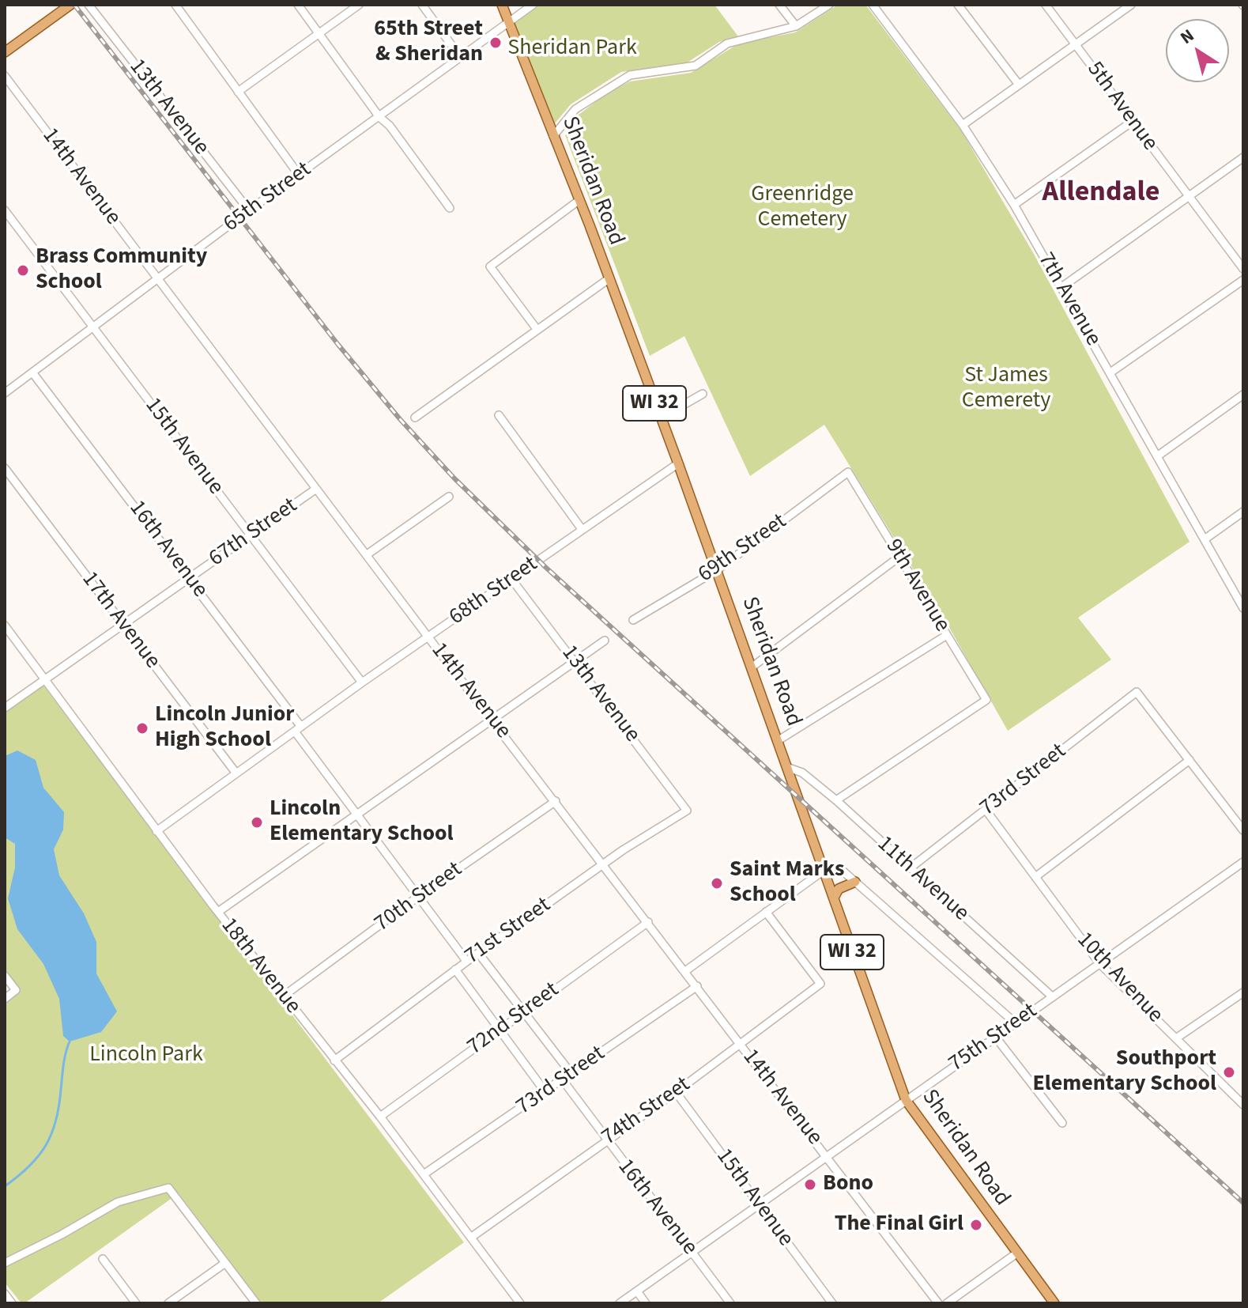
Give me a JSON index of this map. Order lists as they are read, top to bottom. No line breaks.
{"streets":{"main road":["Sheridan Road","WI 32"],"street":["5th Avenue","13th Avenue","14th Avenue","65th Street","7th Avenue","15th Avenue","67th Street","69th Street","16th Avenue","9th Avenue","68th Street","17th Avenue","73rd Street","11th Avenue","70th Street","71st Street","18th Avenue","10th Avenue","72nd Street","75th Street","74th Street"]},"crossings":[["13th Avenue","65th Street"],["13th Avenue","68th Street"],["13th Avenue","71st Street"],["14th Avenue","65th Street"],["14th Avenue","67th Street"],["14th Avenue","68th Street"],["14th Avenue","73rd Street"],["14th Avenue","70th Street"],["14th Avenue","71st Street"],["14th Avenue","72nd Street"],["14th Avenue","75th Street"],["14th Avenue","74th Street"],["Sheridan Road","65th Street"],["Sheridan Road","69th Street"],["Sheridan Road","68th Street"],["Sheridan Road","11th Avenue"],["Sheridan Road","75th Street"],["65th Street","15th Avenue"],["65th Street","16th Avenue"],["15th Avenue","67th Street"],["15th Avenue","68th Street"],["15th Avenue","75th Street"],["15th Avenue","74th Street"],["67th Street","16th Avenue"],["67th Street","17th Avenue"],["67th Street","18th Avenue"],["69th Street","9th Avenue"],["16th Avenue","68th Street"],["16th Avenue","73rd Street"],["16th Avenue","70th Street"],["16th Avenue","71st Street"],["16th Avenue","75th Street"],["16th Avenue","74th Street"],["9th Avenue","11th Avenue"],["68th Street","17th Avenue"],["68th Street","18th Avenue"],["73rd Street","11th Avenue"],["73rd Street","18th Avenue"],["73rd Street","10th Avenue"],["11th Avenue","75th Street"],["70th Street","18th Avenue"],["71st Street","18th Avenue"],["18th Avenue","72nd Street"],["18th Avenue","74th Street"],["10th Avenue","75th Street"]],"districts":["Allendale"],"parks":["Sheridan Park","Greenridge Cemetery","St James Cemerety","Lincoln Park"],"places":["65th Street & Sheridan","Brass Community School","Lincoln Junior High School","Lincoln Elementary School","Saint Marks School","Southport Elementary School","Bono","The Final Girl"],"north":"top left"}
